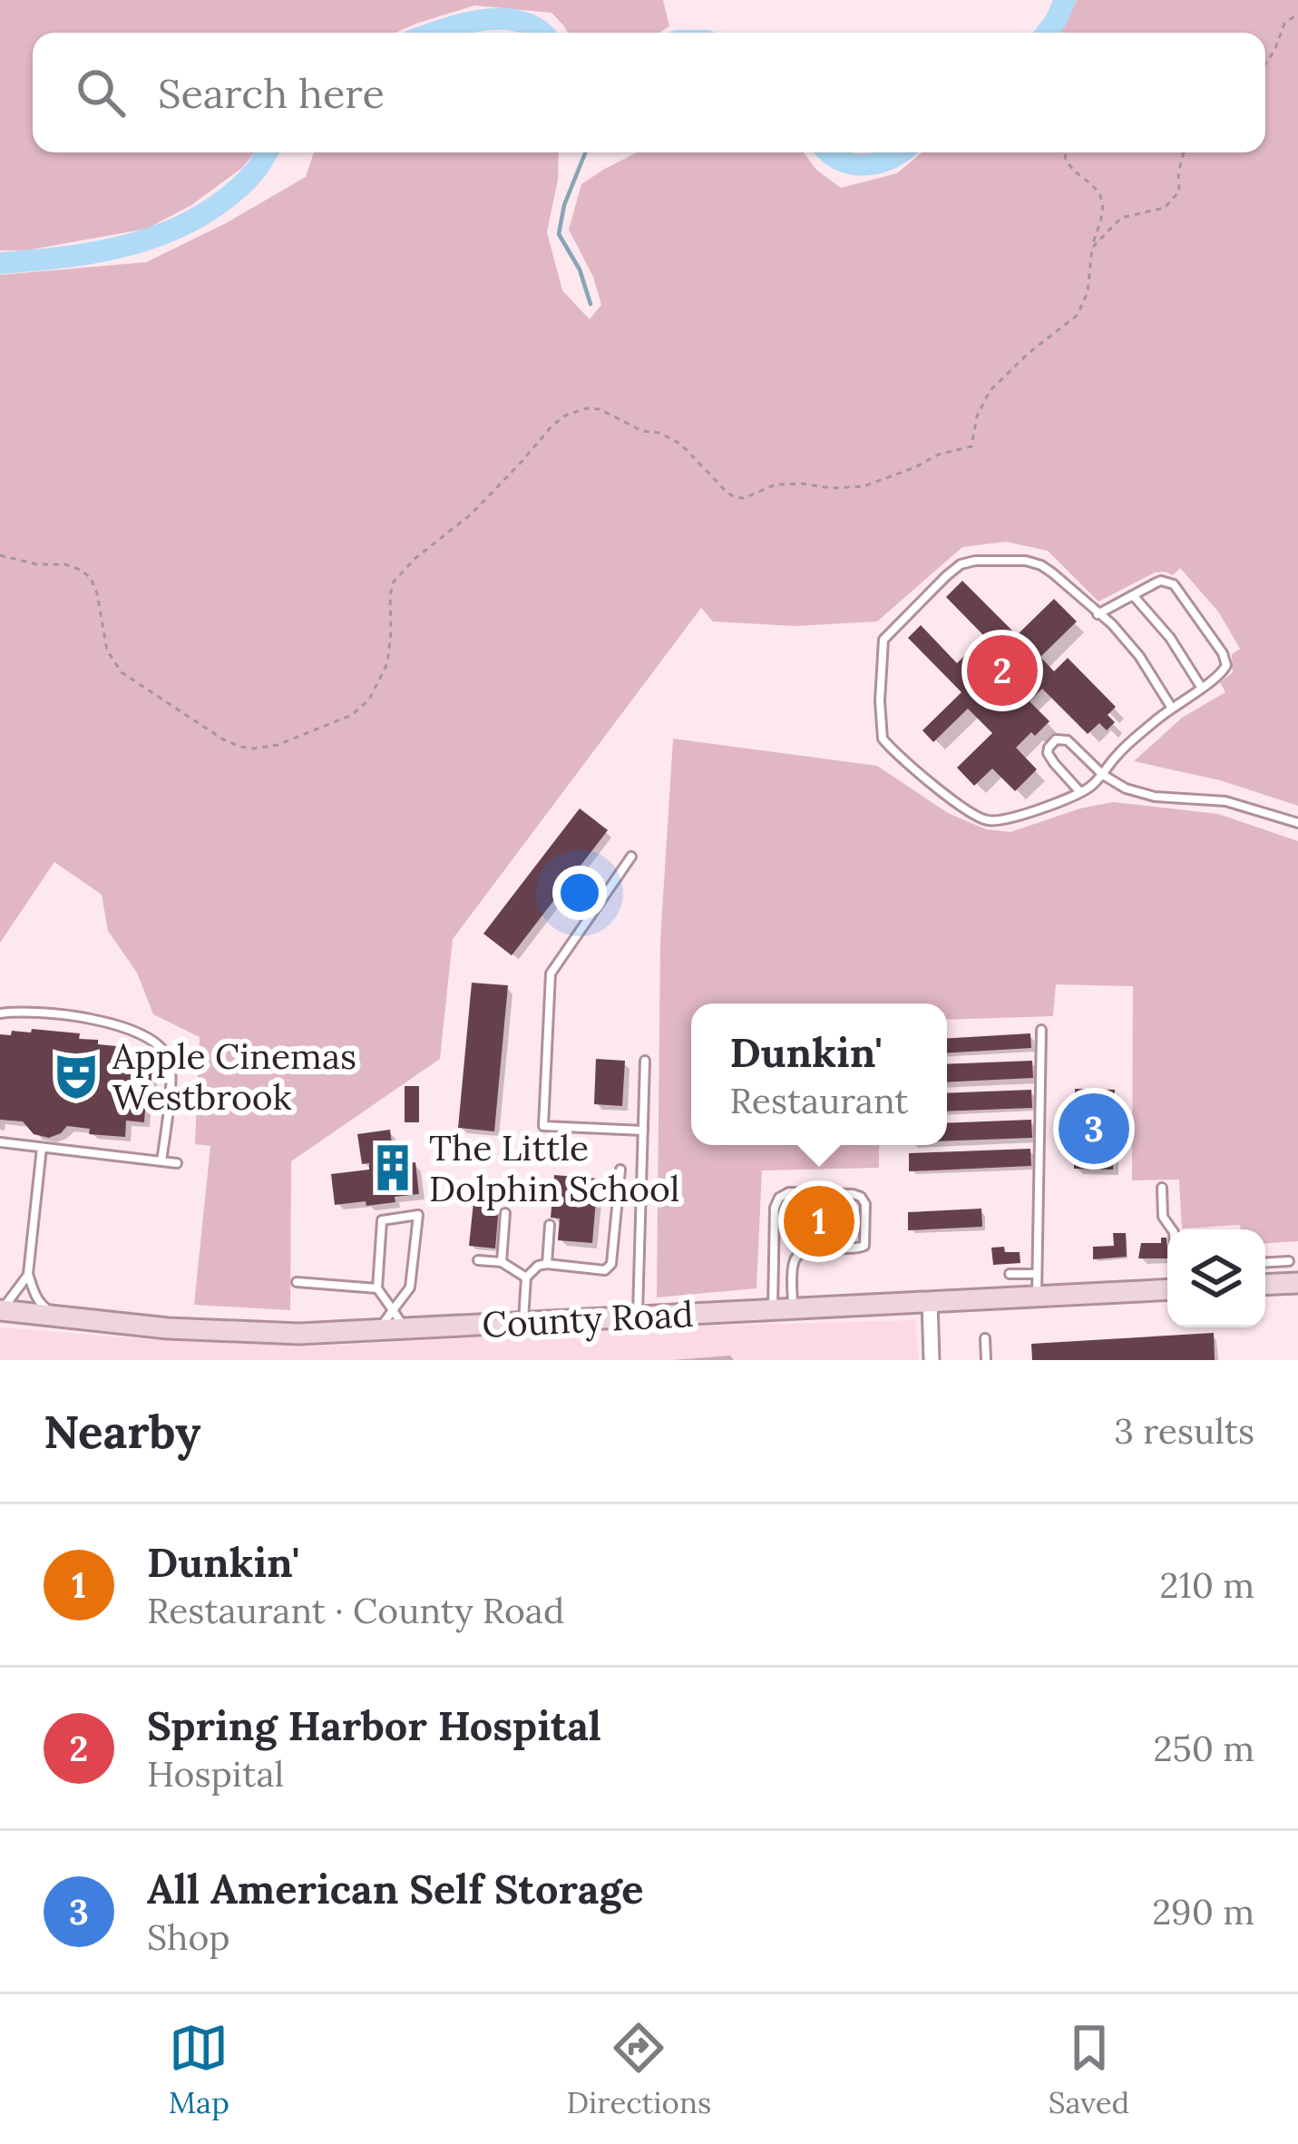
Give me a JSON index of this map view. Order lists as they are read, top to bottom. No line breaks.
{"streets":{"main road":["County Road"]},"places":{"theatre":["Apple Cinemas Westbrook"],"building":["The Little Dolphin School"]},"page":{"search":"Search here","pins":["2","3","1"],"popup":["Dunkin'","Restaurant"],"heading":["Nearby","3 results"],"list":[{"mark":"1","name":"Dunkin'","note":"Restaurant · County Road","value":"210 m"},{"mark":"2","name":"Spring Harbor Hospital","note":"Hospital","value":"250 m"},{"mark":"3","name":"All American Self Storage","note":"Shop","value":"290 m"}],"nav":["Map","Directions","Saved"]}}
